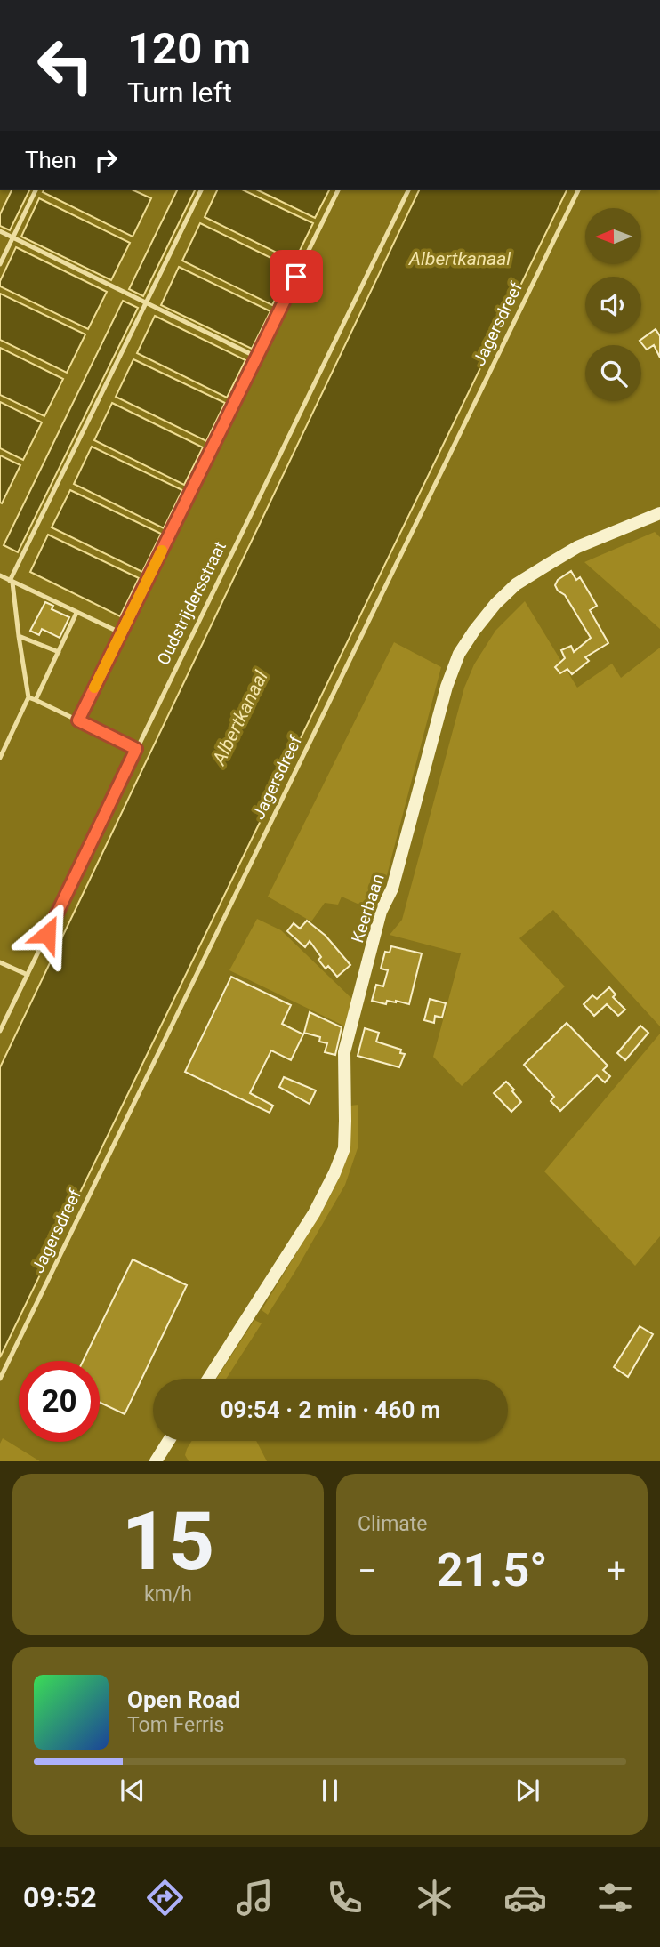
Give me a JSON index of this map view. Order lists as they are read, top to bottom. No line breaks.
{"streets":{"street":["Keerbaan"],"lane":["Jagersdreef","Oudstrijdersstraat"]},"water":["Albertkanaal"],"north":"left","page":{"turn":["120 m","Turn left"],"then":"Then","limit":"20","trip":"09:54 · 2 min · 460 m","tile":[["15","km/h"],"Climate"],"heat":["−","21.5°","+"],"song":["Open Road","Tom Ferris"],"tabs":"09:52"}}
